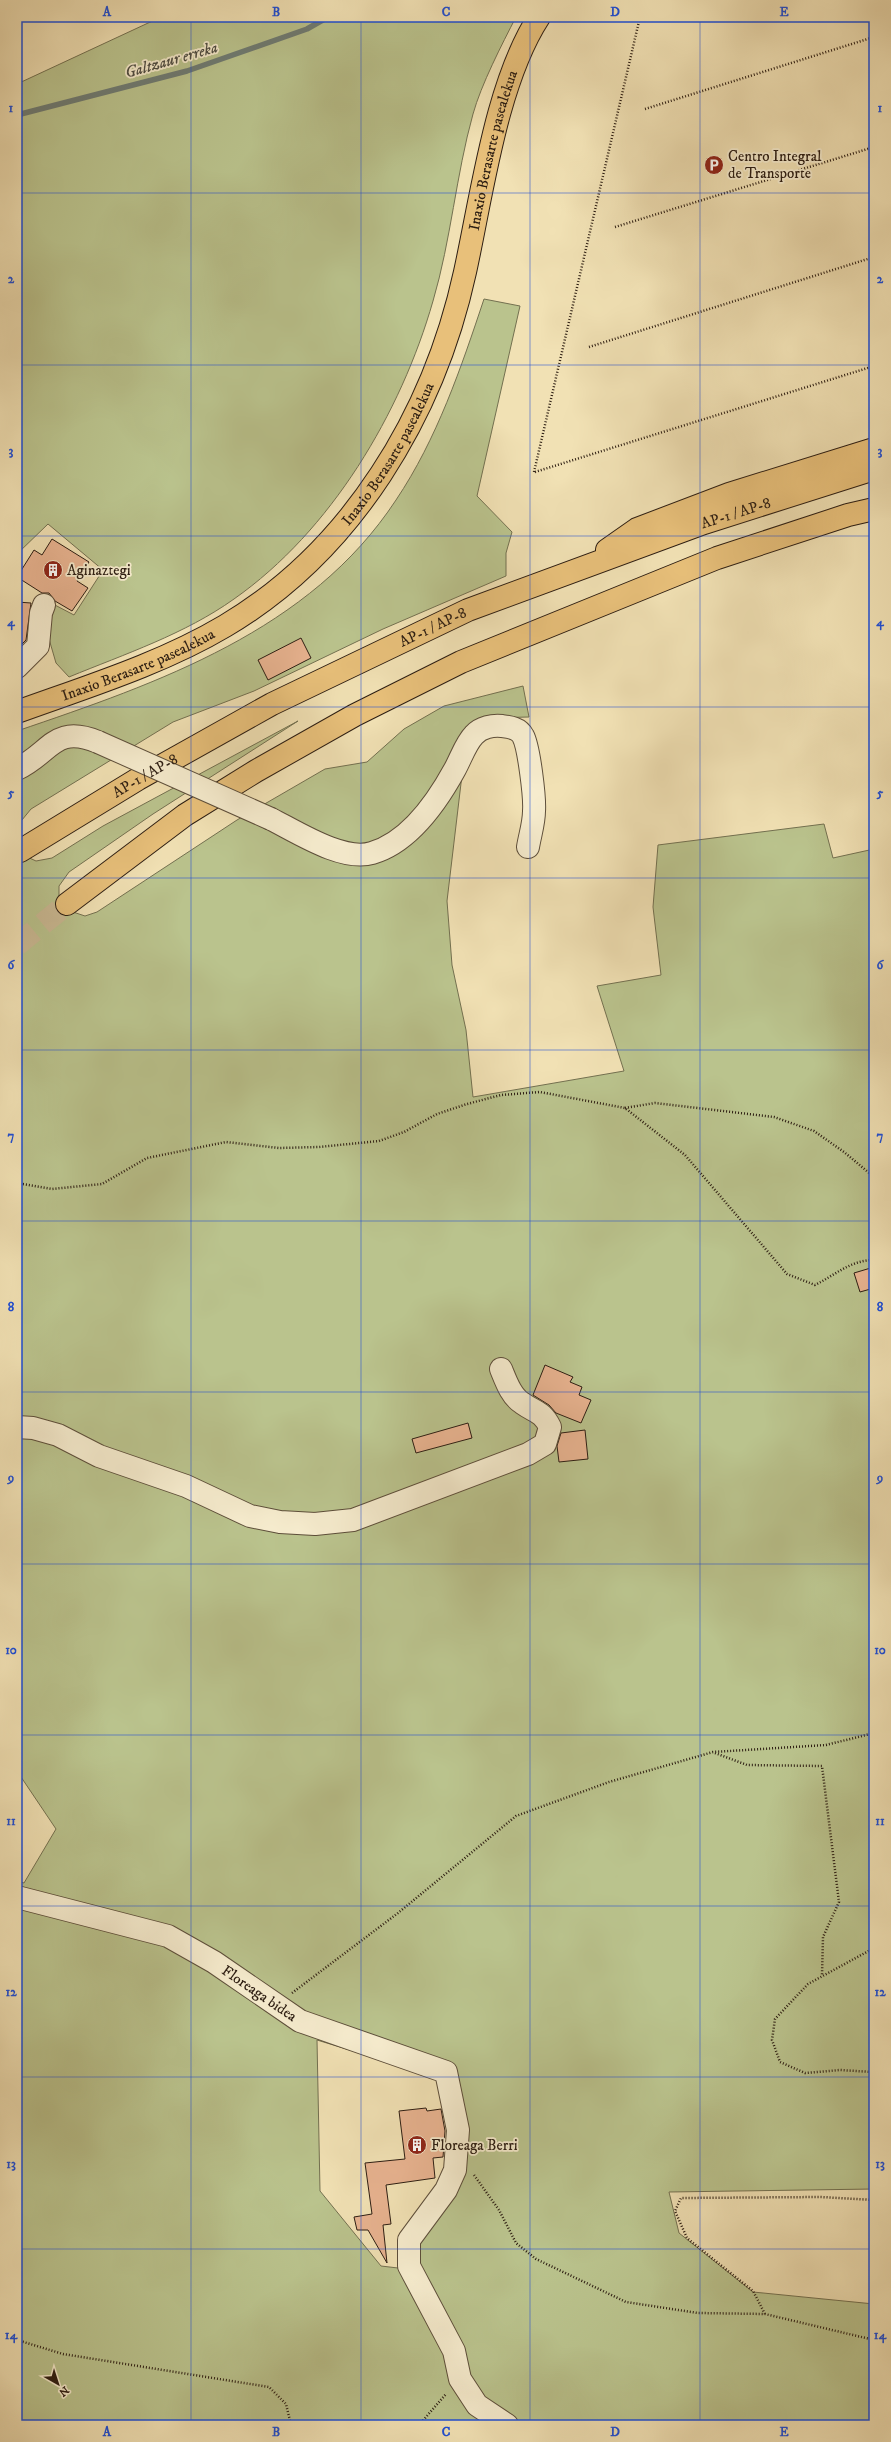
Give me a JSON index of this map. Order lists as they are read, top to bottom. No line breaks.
{"streets":{"main road":["Inaxio Berasarte pasealekua","AP-1 / AP-8"],"street":["Floreaga bidea"]},"water":["Galtzaur erreka"],"places":{"parking":["Centro Integral de Transporte"],"building":["Aginaztegi","Floreaga Berri"]},"north":"bottom right","grid":{"columns":["A","B","C","D","E"],"rows":["1","2","3","4","5","6","7","8","9","10","11","12","13","14"]}}
